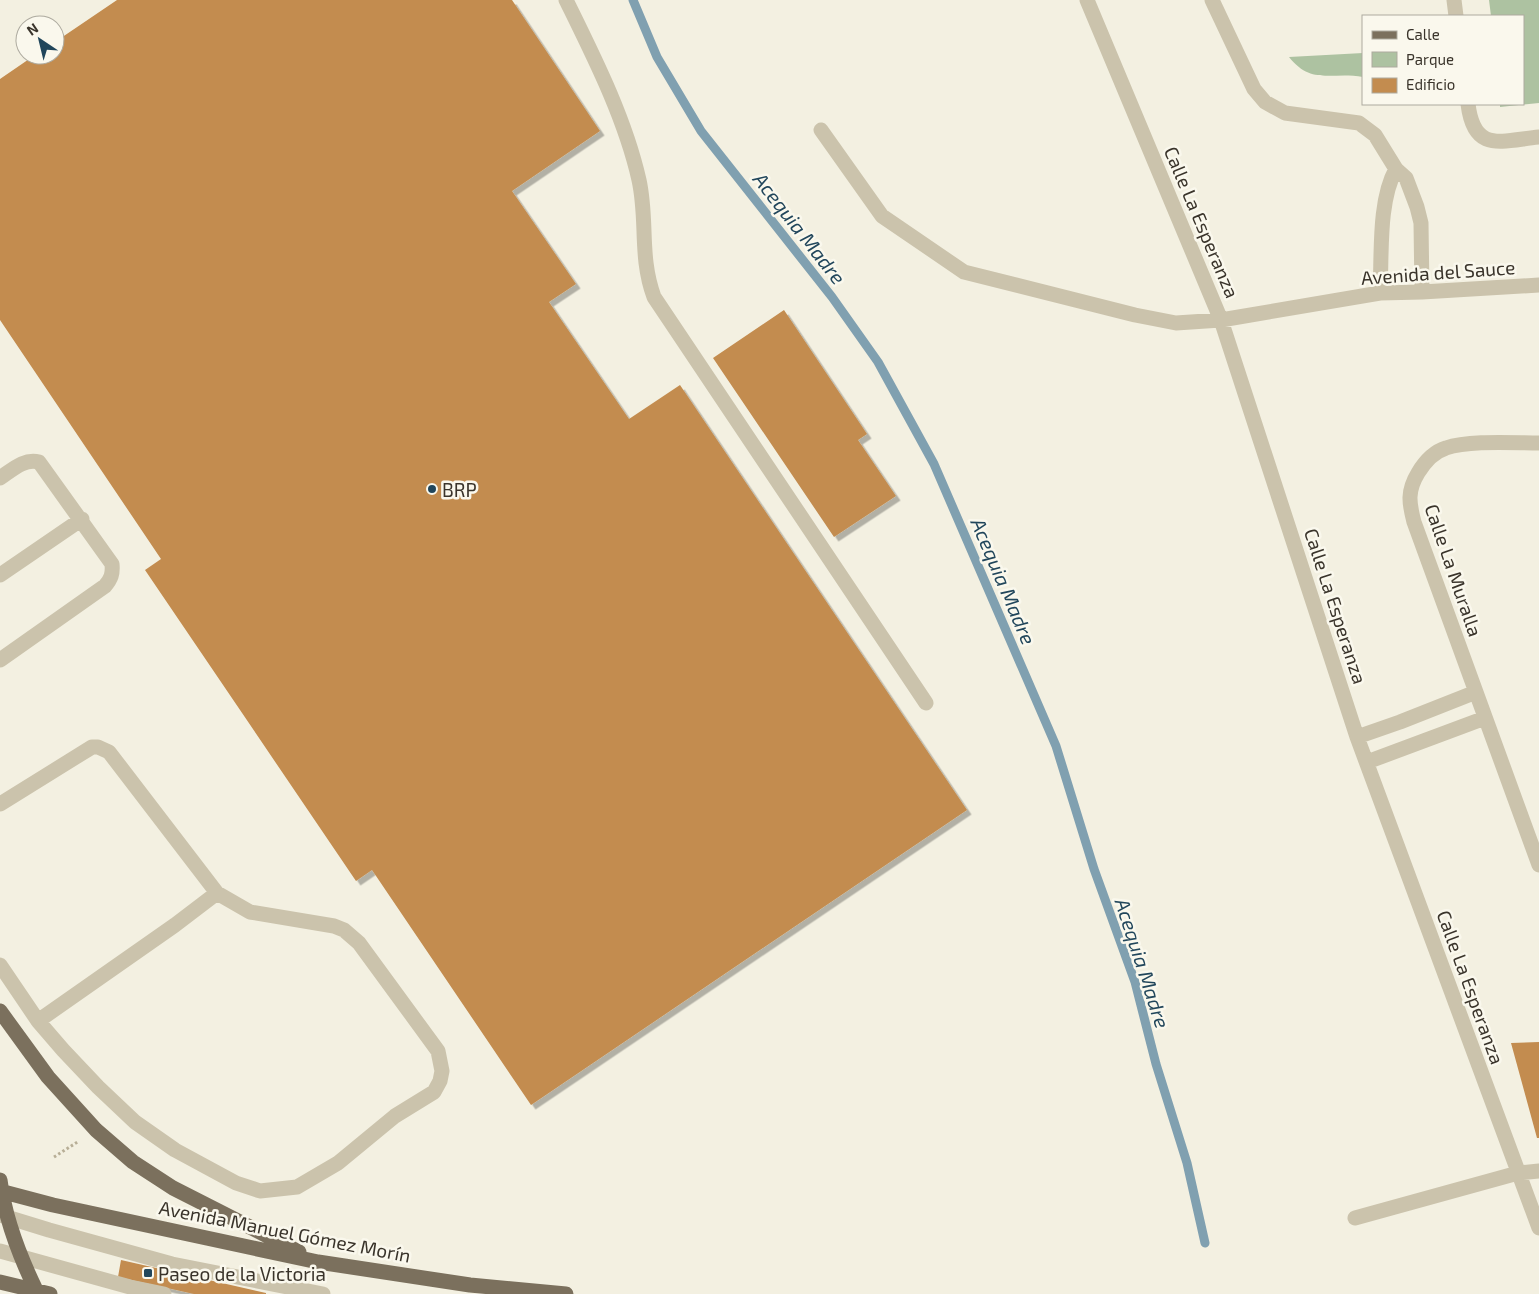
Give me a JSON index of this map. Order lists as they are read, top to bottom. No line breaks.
{"streets":{"main road":["Avenida Manuel Gómez Morín"],"street":["Calle La Esperanza","Avenida del Sauce","Calle La Muralla"]},"crossings":[["Calle La Esperanza","Avenida del Sauce"]],"water":["Acequia Madre"],"places":{"other":["BRP"],"transit":["Paseo de la Victoria"]},"legend":["Calle","Parque","Edificio"],"north":"top left"}
